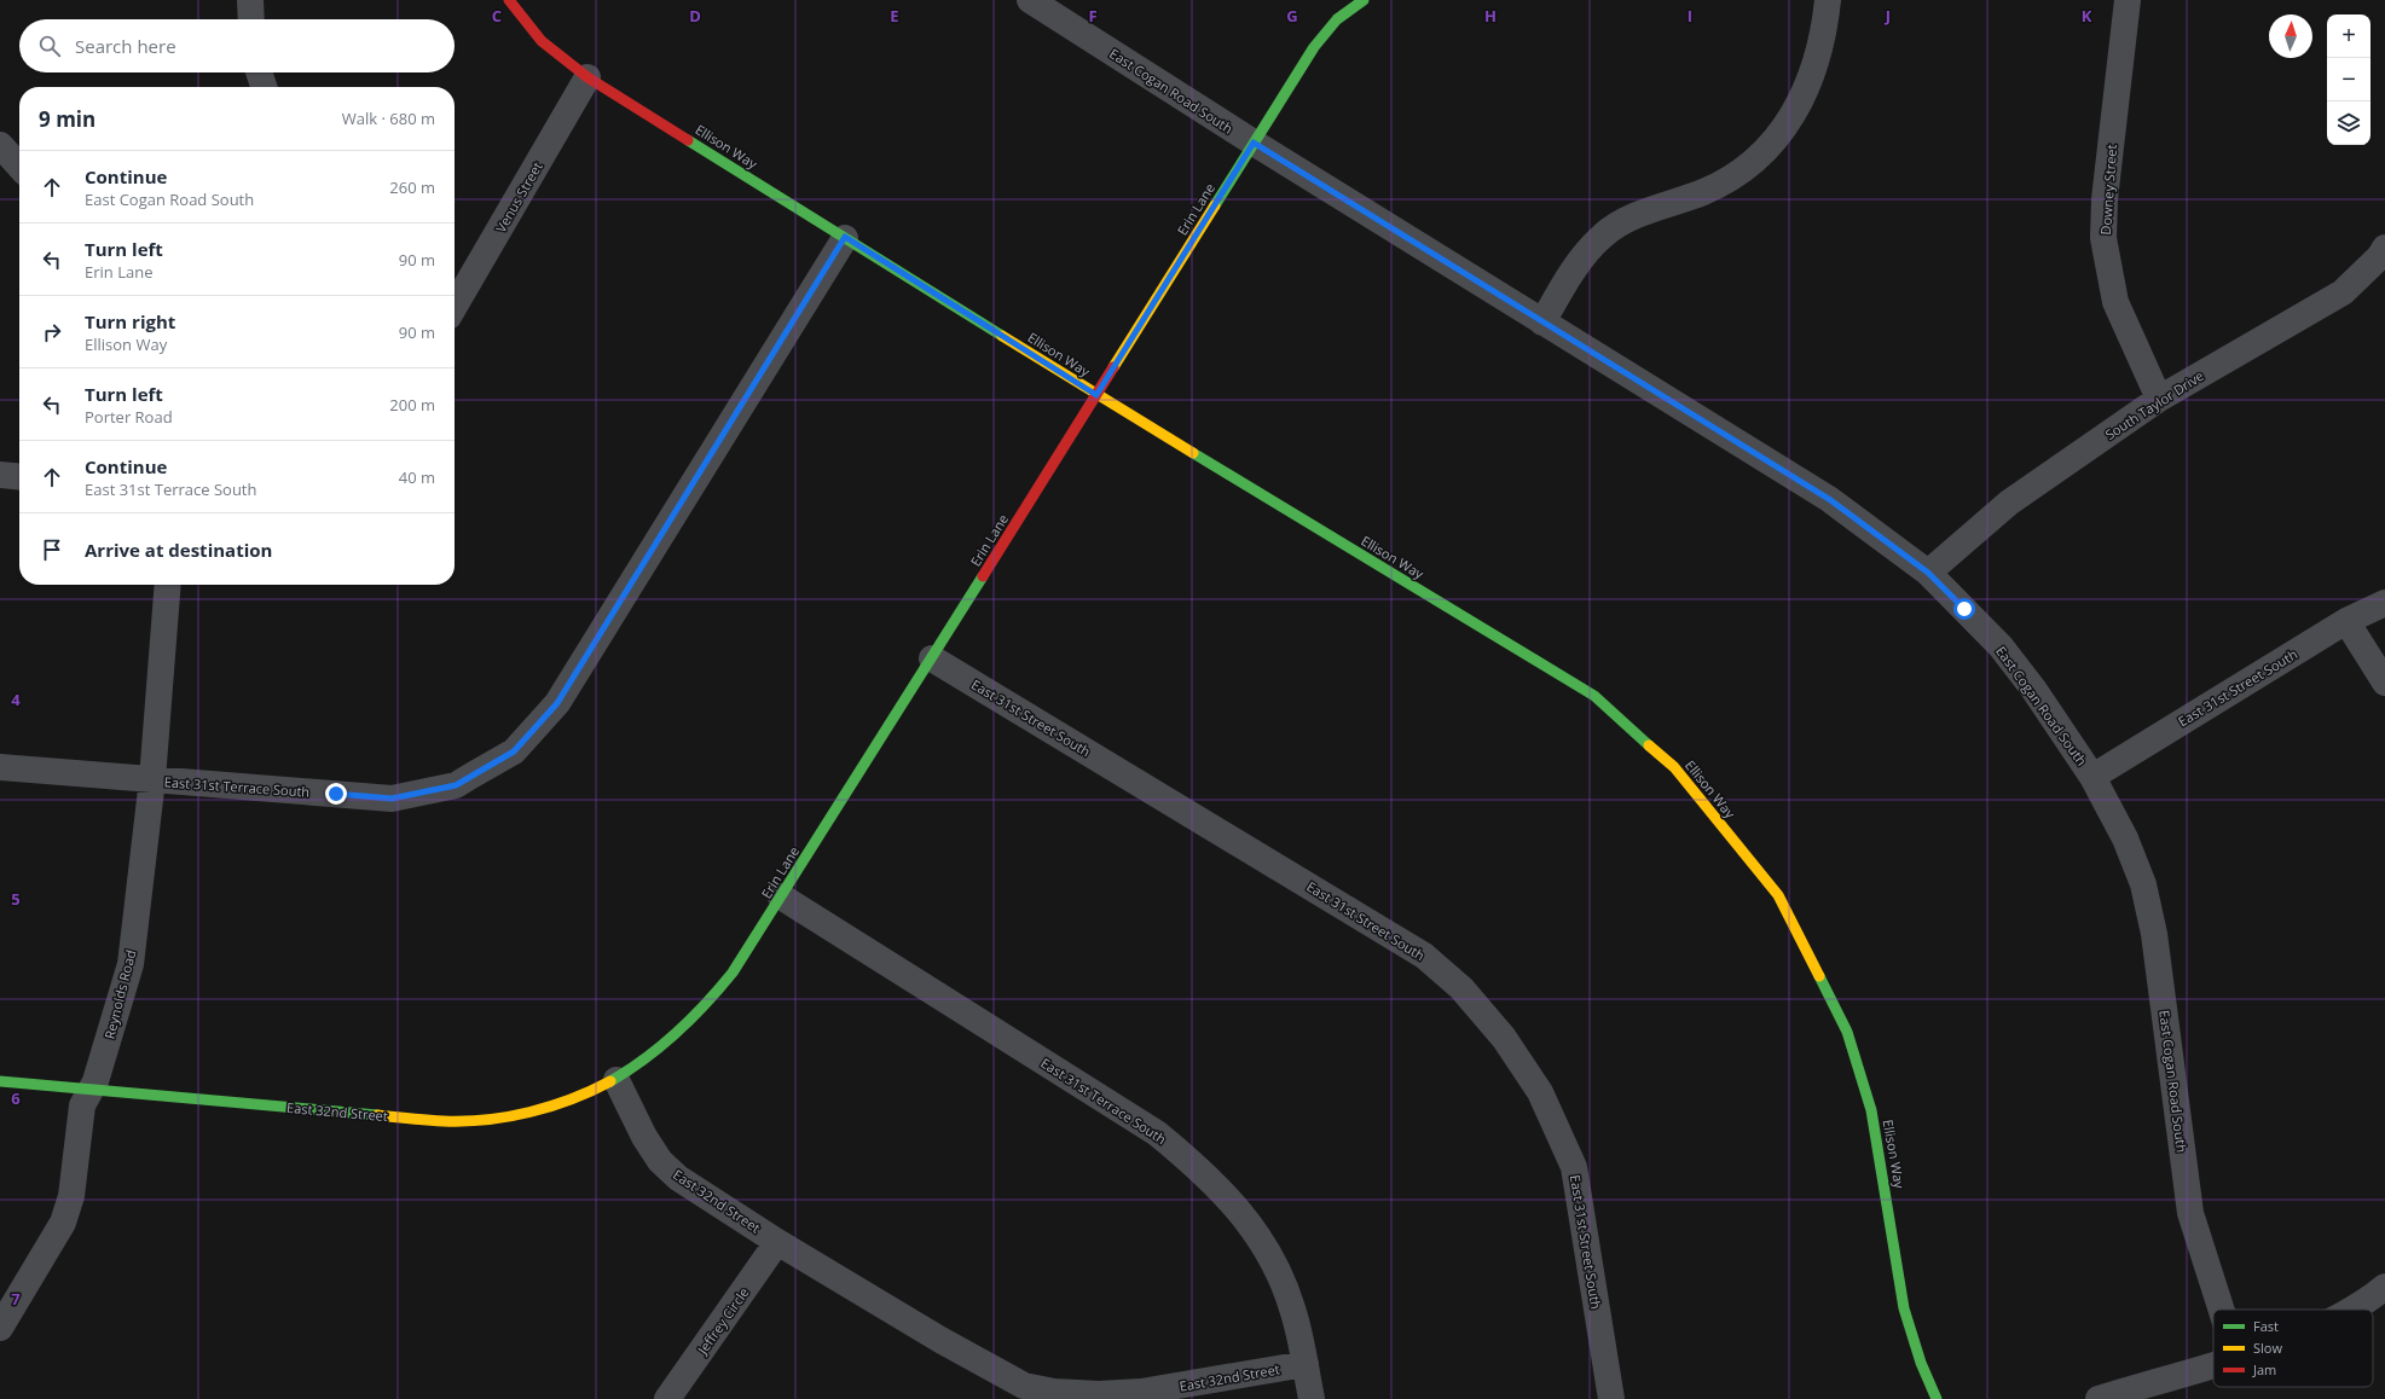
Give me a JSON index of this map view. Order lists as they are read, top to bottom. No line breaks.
{"streets":{"street":["East Cogan Road South","Ellison Way","Downey Street","Venus Street","Erin Lane","South Taylor Drive","East 31st Street South","East 31st Terrace South","Reynolds Road","East 32nd Street","Jeffrey Circle"]},"crossings":[["East Cogan Road South","Erin Lane"],["East Cogan Road South","South Taylor Drive"],["East Cogan Road South","East 31st Street South"],["Ellison Way","Venus Street"],["Ellison Way","Erin Lane"],["Ellison Way","East 31st Terrace South"],["Downey Street","South Taylor Drive"],["Erin Lane","East 31st Street South"],["Erin Lane","East 31st Terrace South"],["Erin Lane","East 32nd Street"],["East 31st Terrace South","Reynolds Road"],["East 31st Terrace South","East 32nd Street"],["Reynolds Road","East 32nd Street"],["East 32nd Street","Jeffrey Circle"]],"legend":["Fast","Slow","Jam"],"north":"top","page":{"map_buttons":["+","−"],"search":"Search here","heading":["9 min","Walk · 680 m"],"list":[["Continue","East Cogan Road South","260 m"],["Turn left","Erin Lane","90 m"],["Turn right","Ellison Way","90 m"],["Turn left","Porter Road","200 m"],["Continue","East 31st Terrace South","40 m"],"Arrive at destination"]},"grid":{"columns":["C","D","E","F","G","H","I","J","K"],"rows":["4","5","6","7"]}}
